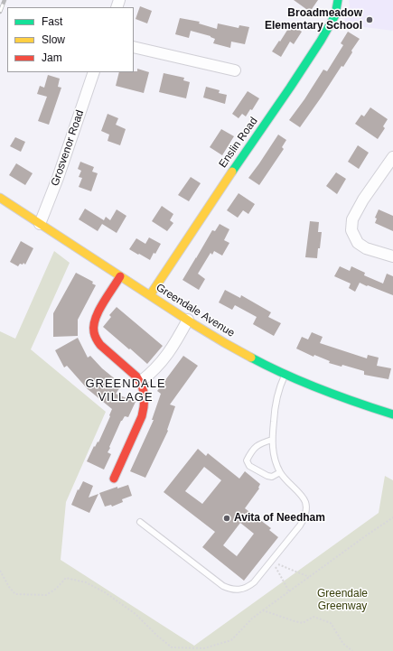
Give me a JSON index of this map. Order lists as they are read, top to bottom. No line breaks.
{"streets":{"street":["Enslin Road","Grosvenor Road","Greendale Avenue"]},"crossings":[["Enslin Road","Greendale Avenue"],["Grosvenor Road","Greendale Avenue"]],"districts":["GREENDALE VILLAGE"],"parks":["Greendale Greenway"],"places":["Broadmeadow Elementary School","Avita of Needham"],"legend":["Fast","Slow","Jam"]}
